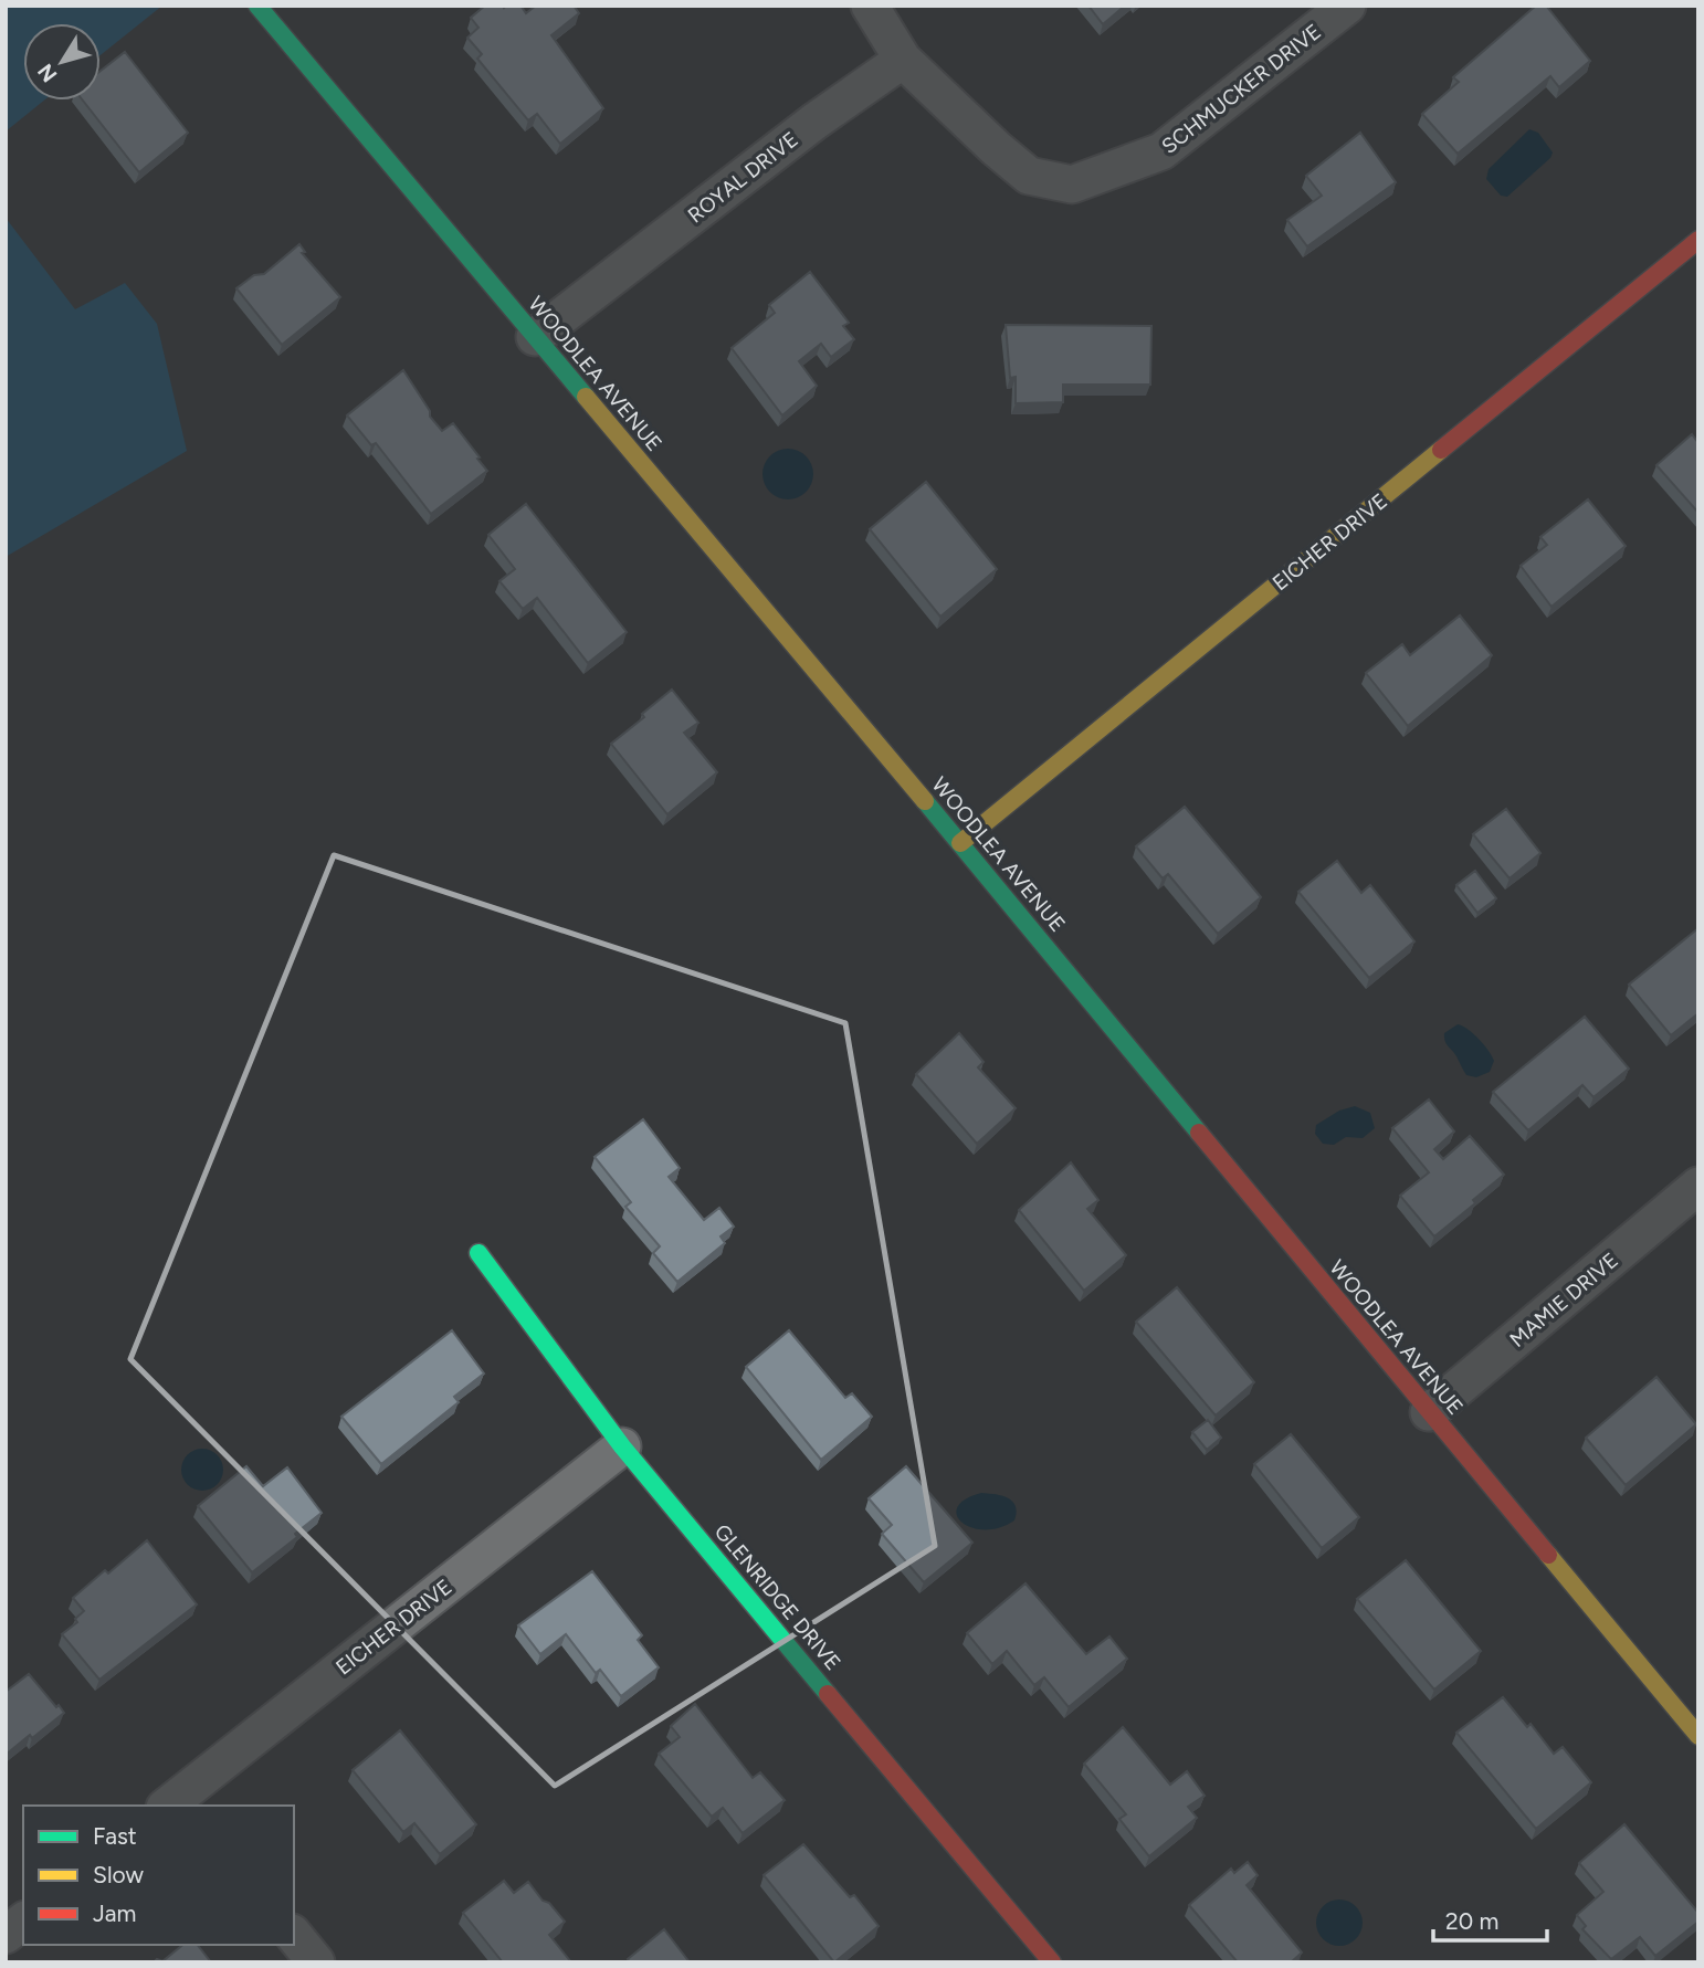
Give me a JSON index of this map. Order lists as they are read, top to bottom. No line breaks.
{"streets":{"street":["SCHMUCKER DRIVE","ROYAL DRIVE","WOODLEA AVENUE","EICHER DRIVE","MAMIE DRIVE","GLENRIDGE DRIVE"]},"crossings":[["SCHMUCKER DRIVE","ROYAL DRIVE"],["ROYAL DRIVE","WOODLEA AVENUE"],["WOODLEA AVENUE","EICHER DRIVE"],["WOODLEA AVENUE","MAMIE DRIVE"],["EICHER DRIVE","GLENRIDGE DRIVE"]],"legend":["Fast","Slow","Jam"],"scale_bar":"20 m","north":"bottom left"}
